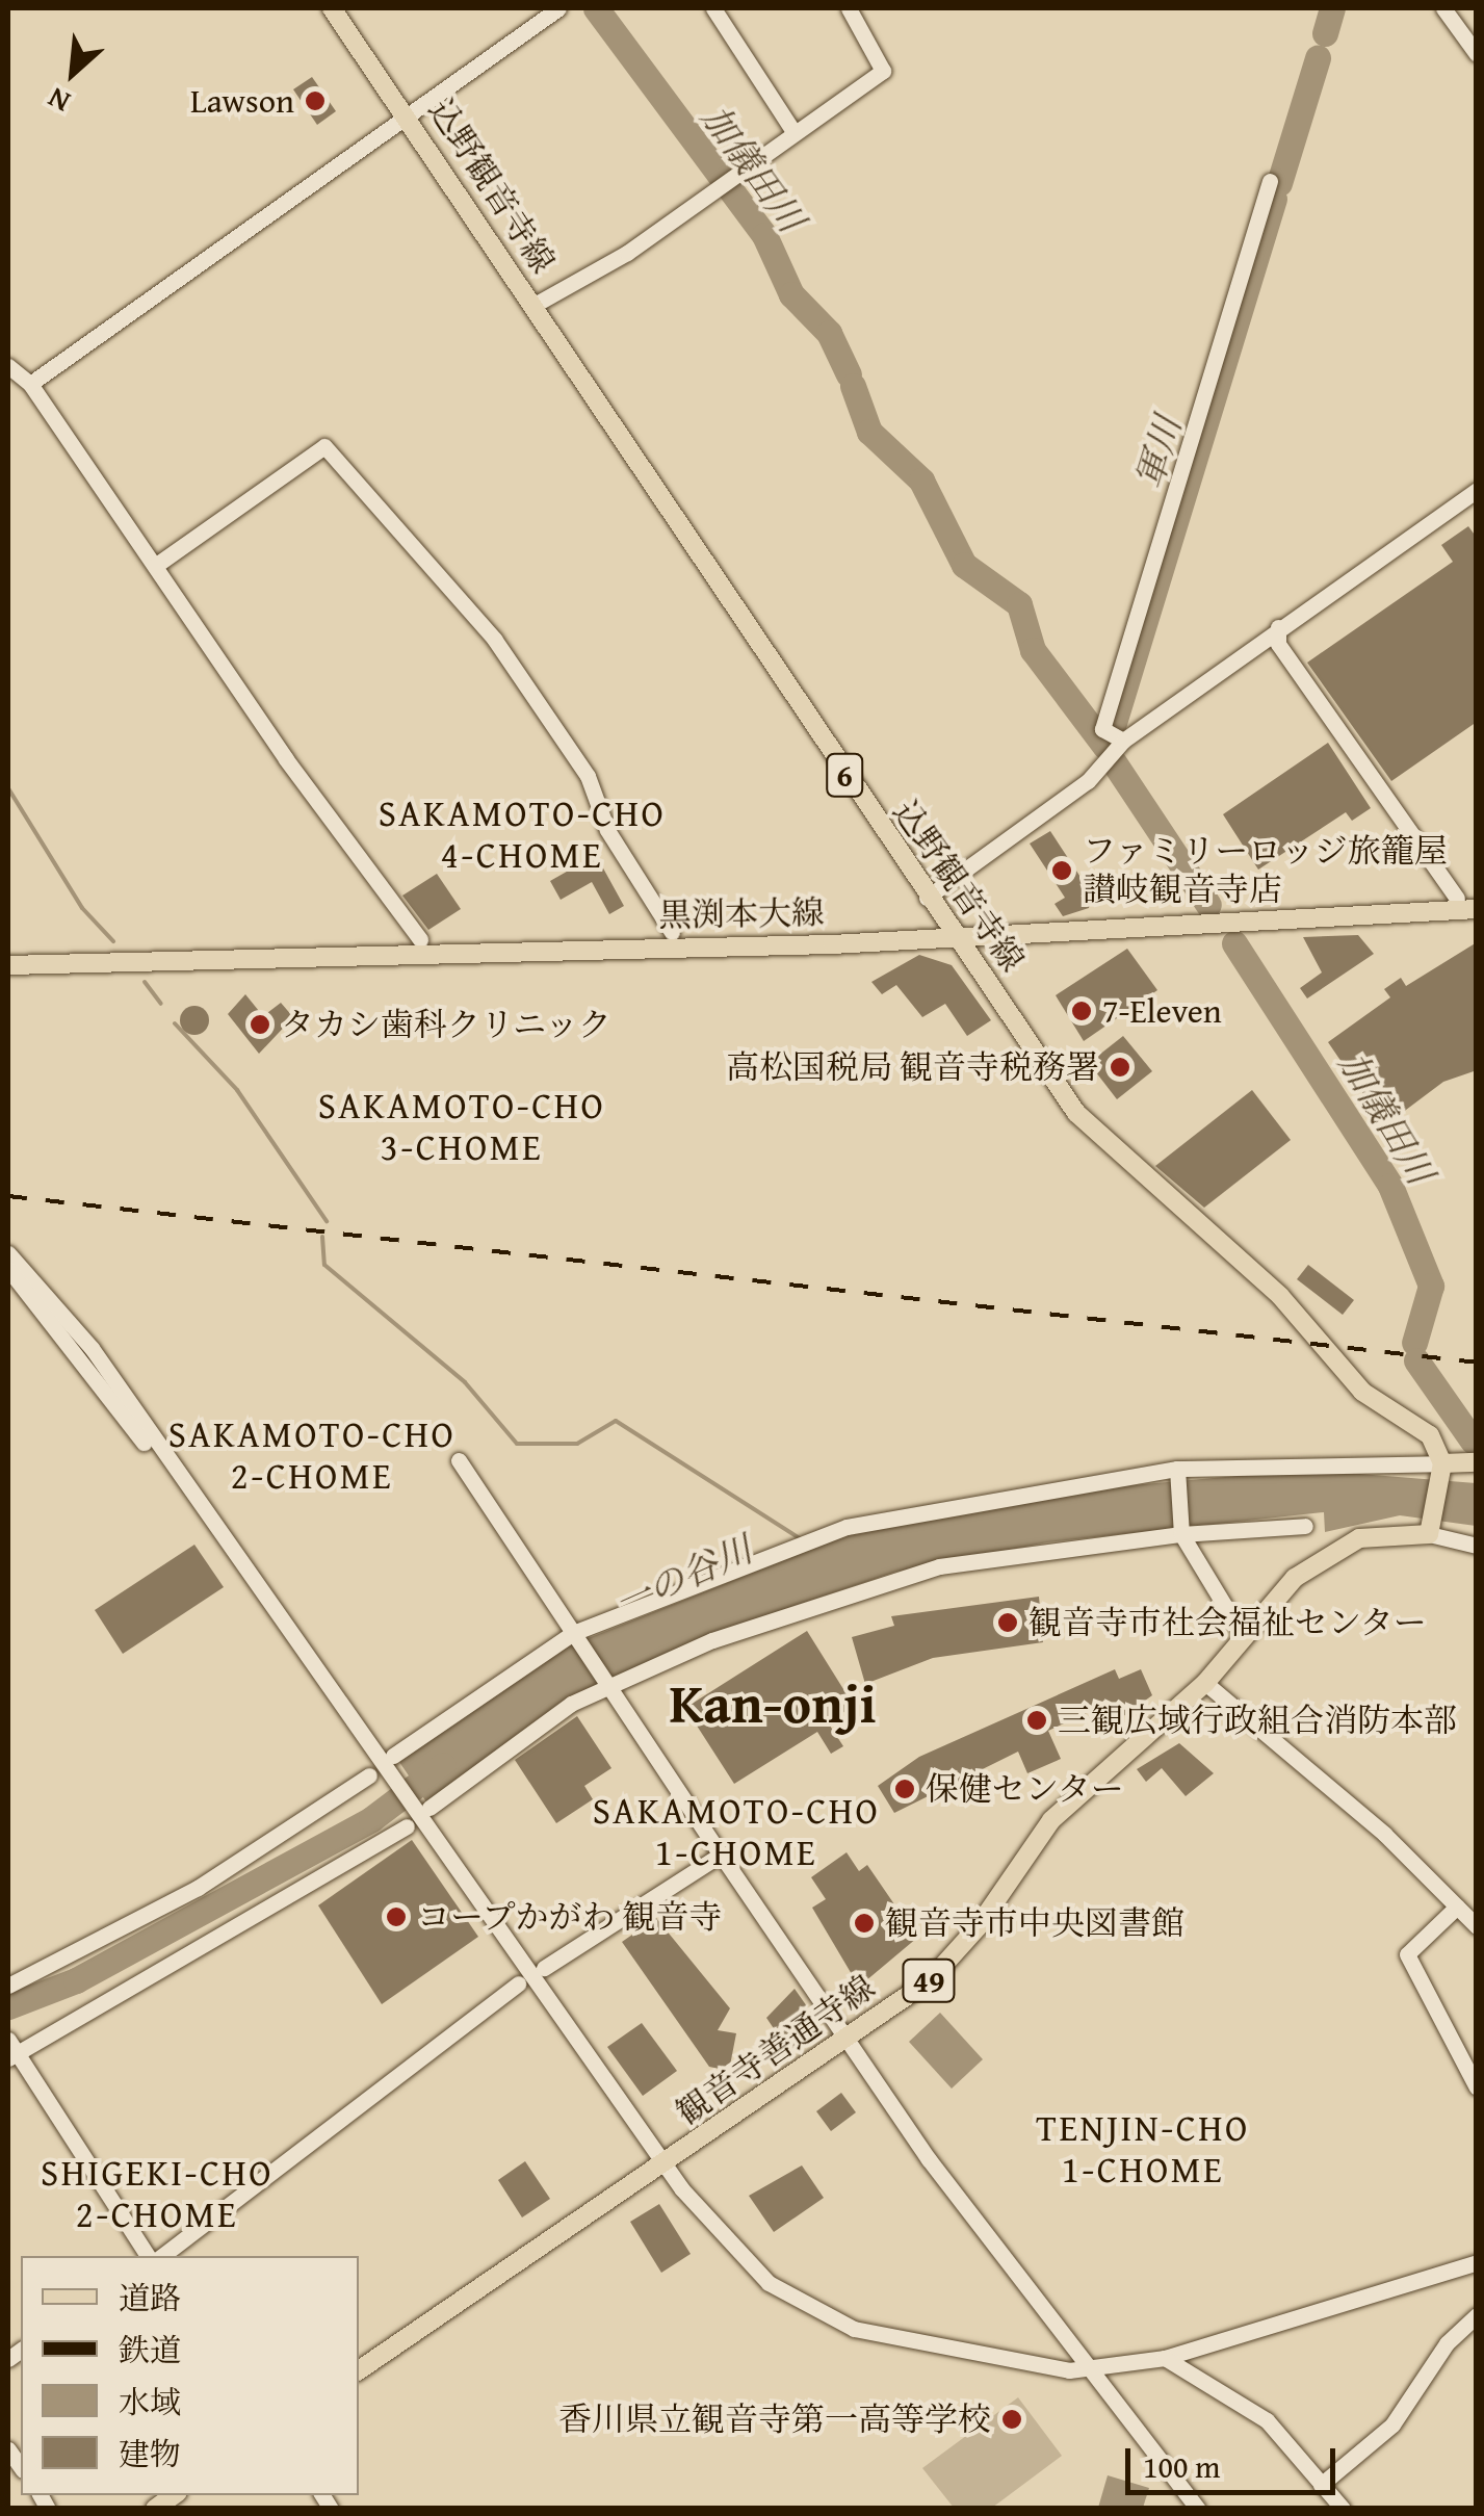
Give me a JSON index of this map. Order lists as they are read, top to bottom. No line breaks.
{"streets":{"main road":["込野観音寺線","6","黒渕本大線","49","観音寺善通寺線"]},"crossings":[["込野観音寺線","黒渕本大線"]],"districts":["SAKAMOTO-CHO 4-CHOME","SAKAMOTO-CHO 3-CHOME","SAKAMOTO-CHO 2-CHOME","Kan-onji","SAKAMOTO-CHO 1-CHOME","TENJIN-CHO 1-CHOME","SHIGEKI-CHO 2-CHOME"],"water":["加儀田川","軍川","一の谷川"],"places":["Lawson","ファミリーロッジ旅籠屋 讃岐観音寺店","7-Eleven","タカシ歯科クリニック","高松国税局 観音寺税務署","観音寺市社会福祉センター","三観広域行政組合消防本部","保健センター","コープかがわ 観音寺","観音寺市中央図書館","香川県立観音寺第一高等学校"],"legend":["道路","鉄道","水域","建物"],"scale_bar":"100 m","north":"bottom left"}
